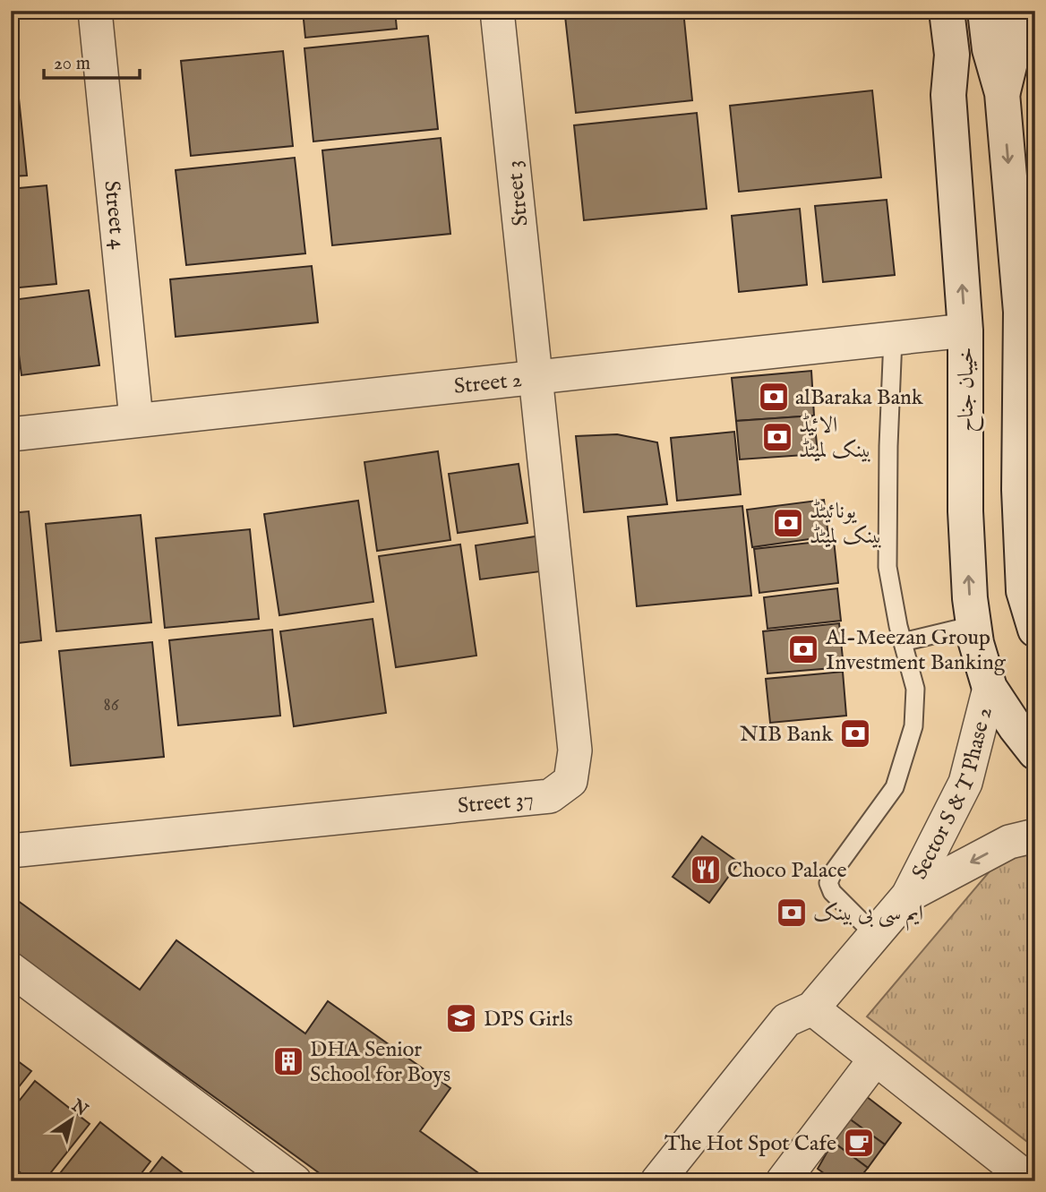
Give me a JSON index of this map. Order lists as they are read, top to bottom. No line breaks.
{"streets":{"main road":["خیبان جناح"],"street":["Street 3","Street 4","Street 2","Sector S & T Phase 2","Street 37"]},"crossings":[["Street 3","Street 2"],["Street 3","Street 37"],["Street 4","Street 2"],["Street 2","خیبان جناح"],["Street 2","Street 37"],["خیبان جناح","Sector S & T Phase 2"]],"places":{"bank":["alBaraka Bank","الائیڈ بینک لمیٹڈ","یونائیٹڈ بینک لمیٹڈ","Al-Meezan Group Investment Banking","NIB Bank","ایم سی بی بینک"],"restaurant":["Choco Palace"],"school or university":["DPS Girls"],"building":["DHA Senior School for Boys"],"cafe":["The Hot Spot Cafe"]},"house_numbers":["86"],"scale_bar":"20 m","north":"top right"}
